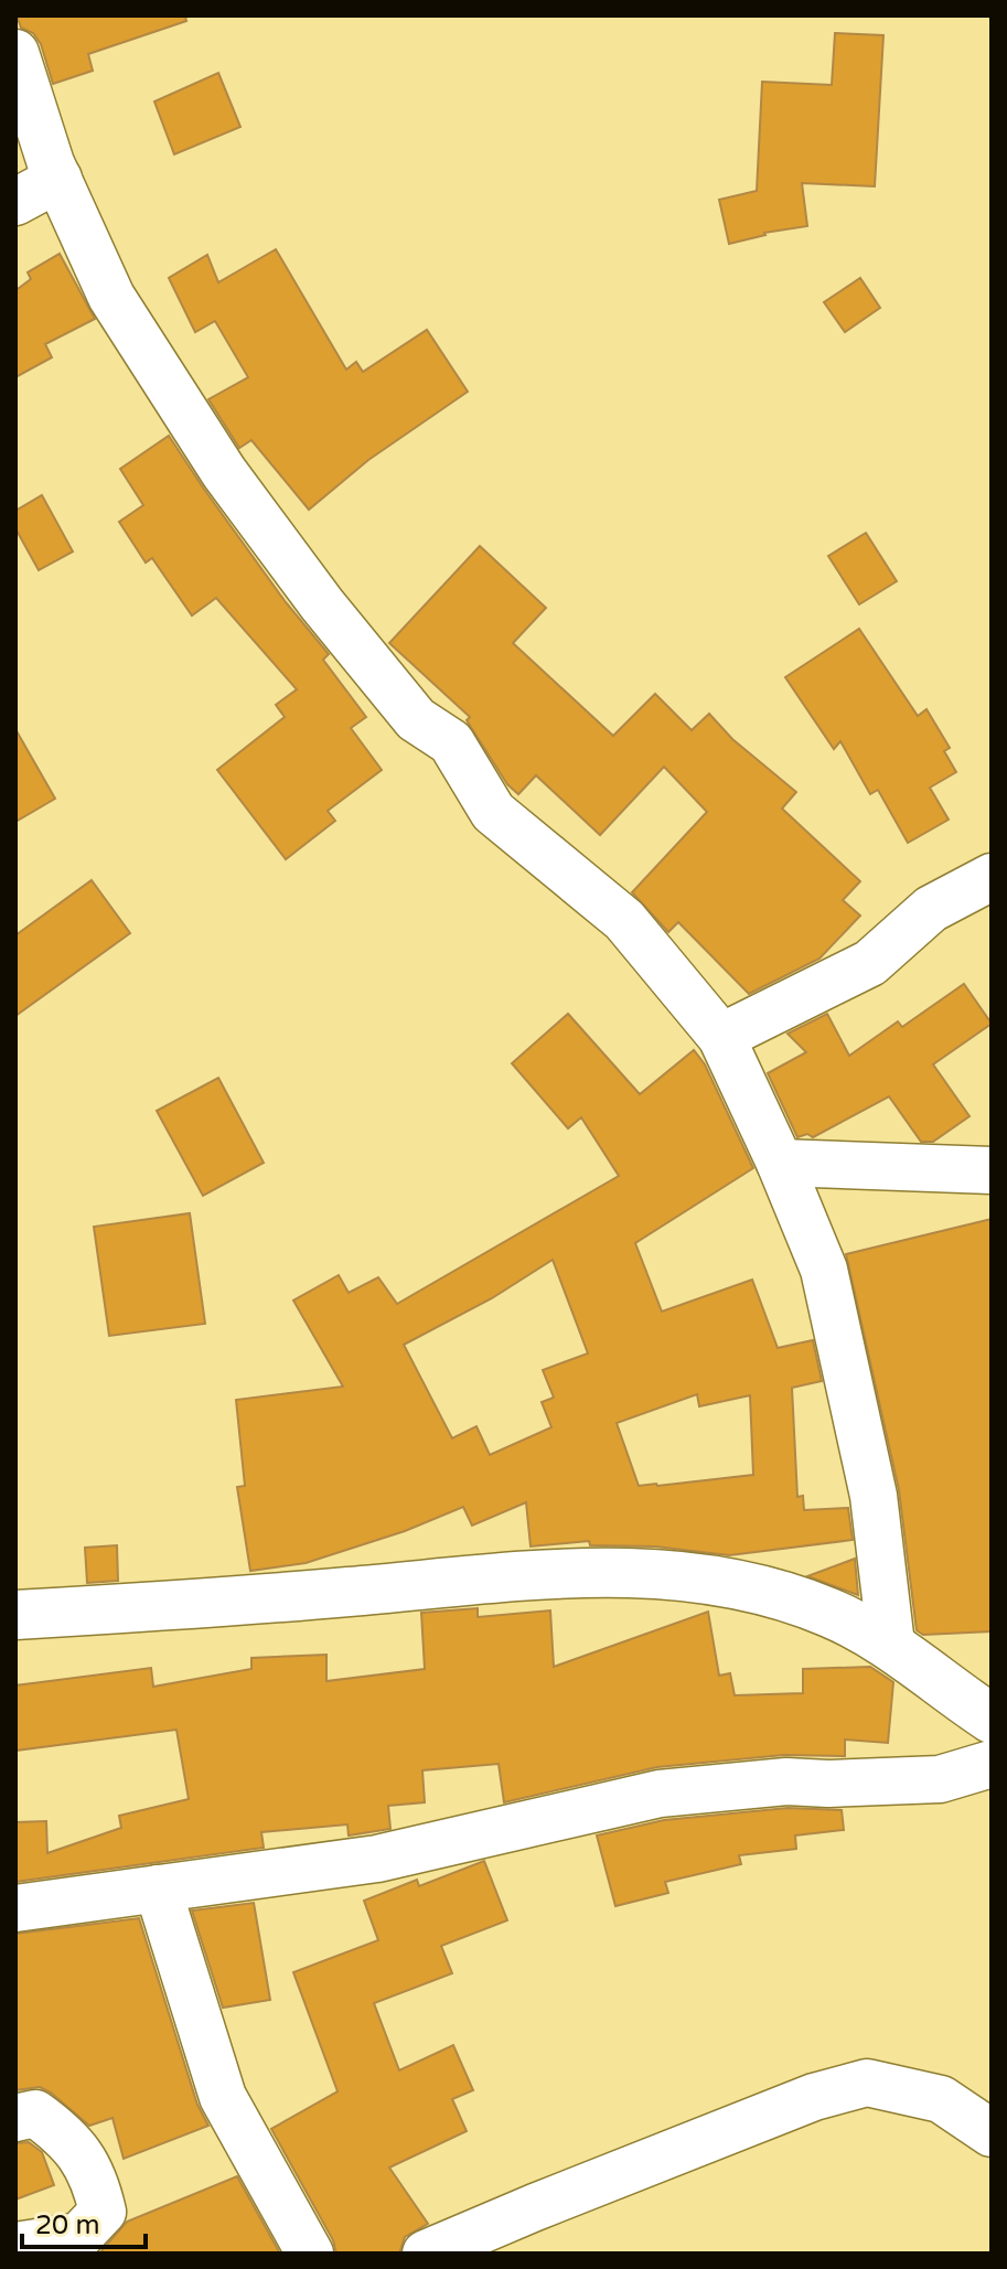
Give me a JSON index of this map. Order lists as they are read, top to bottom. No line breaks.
{"scale_bar":"20 m"}
